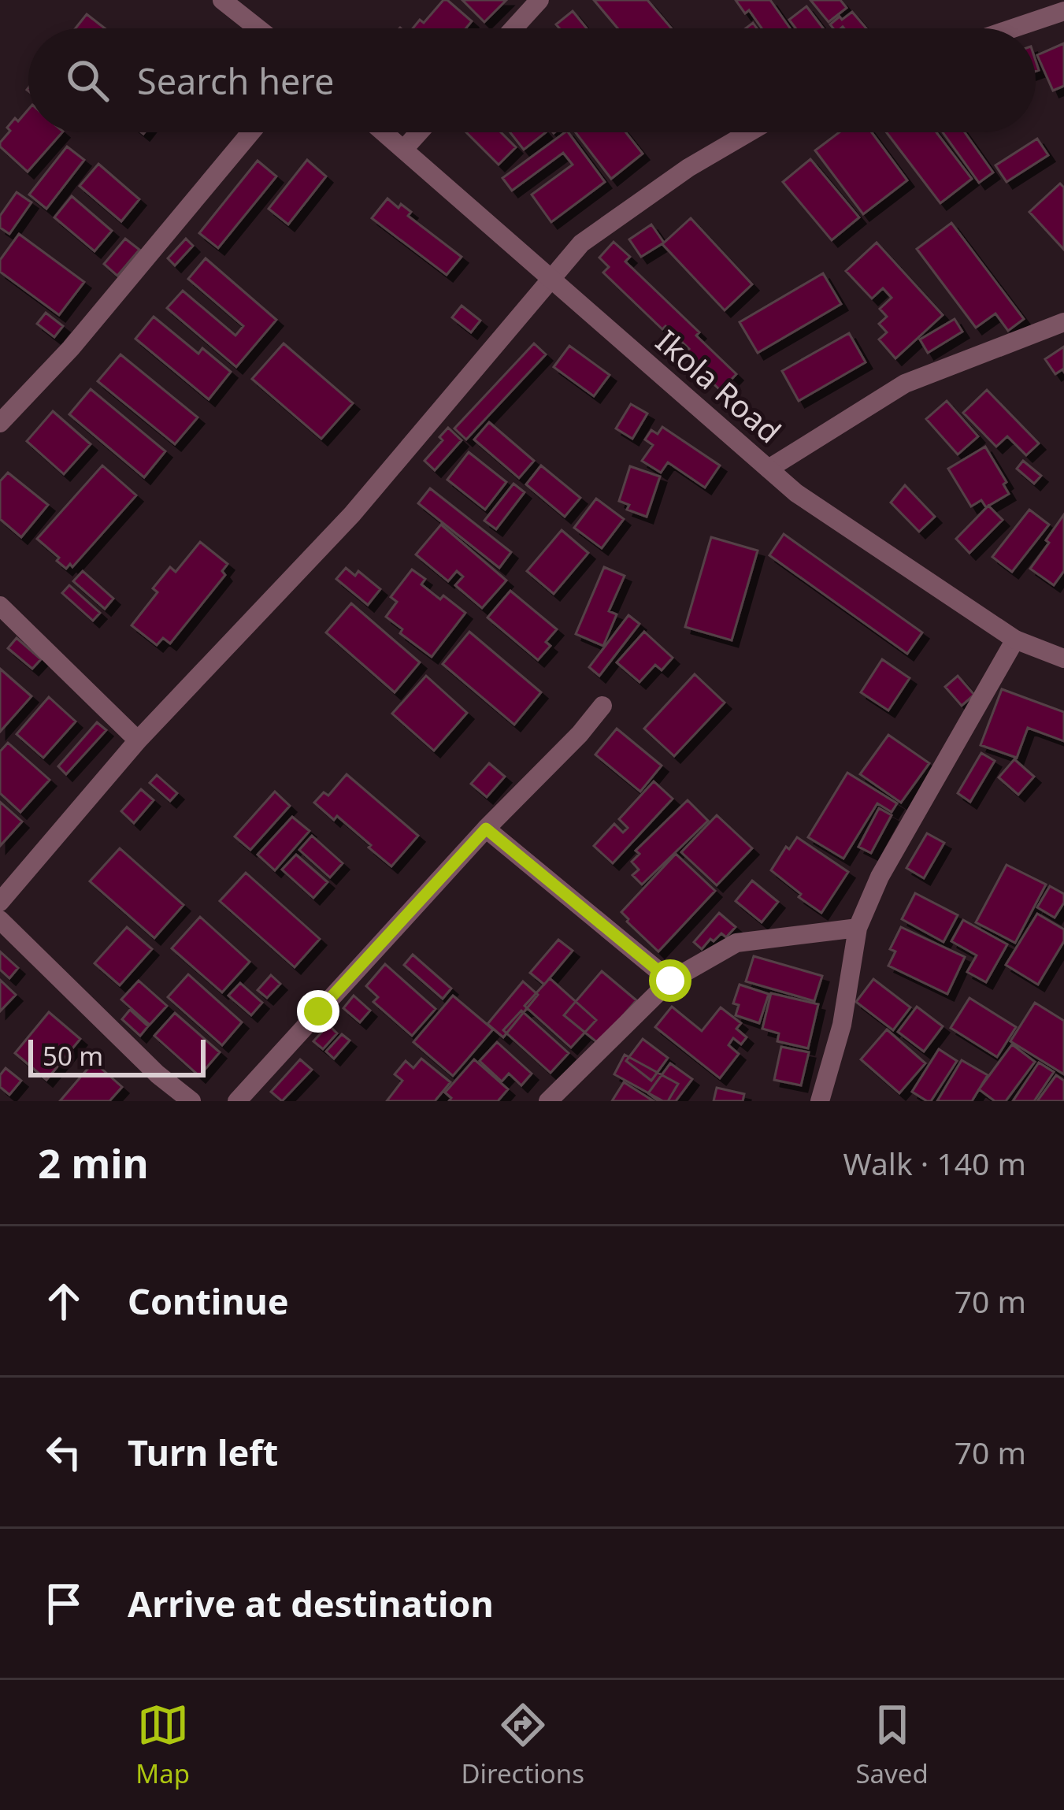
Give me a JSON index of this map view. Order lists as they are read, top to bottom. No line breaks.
{"streets":{"street":["Ikola Road"]},"scale_bar":"50 m","page":{"search":"Search here","scale":"50 m","heading":["2 min","Walk · 140 m"],"list":[["Continue","70 m"],["Turn left","70 m"],"Arrive at destination"],"nav":["Map","Directions","Saved"]}}
